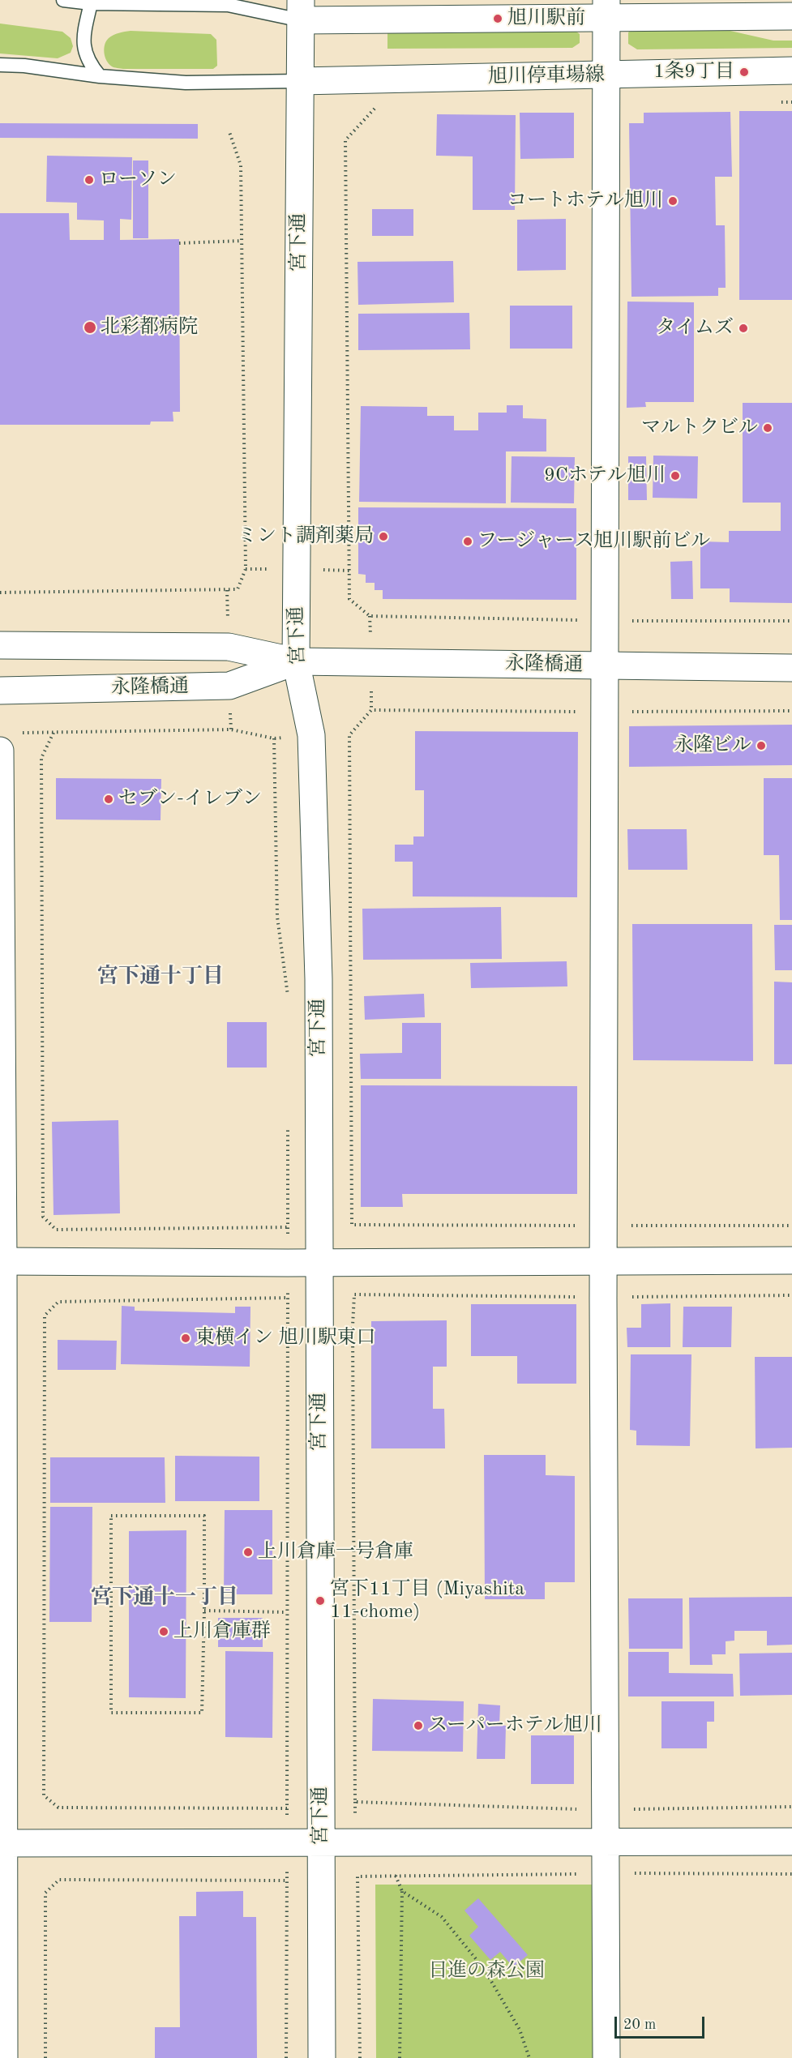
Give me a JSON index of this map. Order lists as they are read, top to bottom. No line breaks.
{"streets":{"street":["旭川停車場線","宮下通","永隆橋通"]},"crossings":[["旭川停車場線","宮下通"],["宮下通","永隆橋通"]],"districts":["宮下通十丁目","宮下通十一丁目"],"parks":["日進の森公園"],"places":["旭川駅前","1条9丁目","ローソン","コートホテル旭川","北彩都病院","タイムズ","マルトクビル","9Cホテル旭川","ミント調剤薬局","フージャース旭川駅前ビル","永隆ビル","セブン-イレブン","東横イン 旭川駅東口","上川倉庫一号倉庫","宮下11丁目 (Miyashita 11-chome)","上川倉庫群","スーパーホテル旭川"],"scale_bar":"20 m"}
